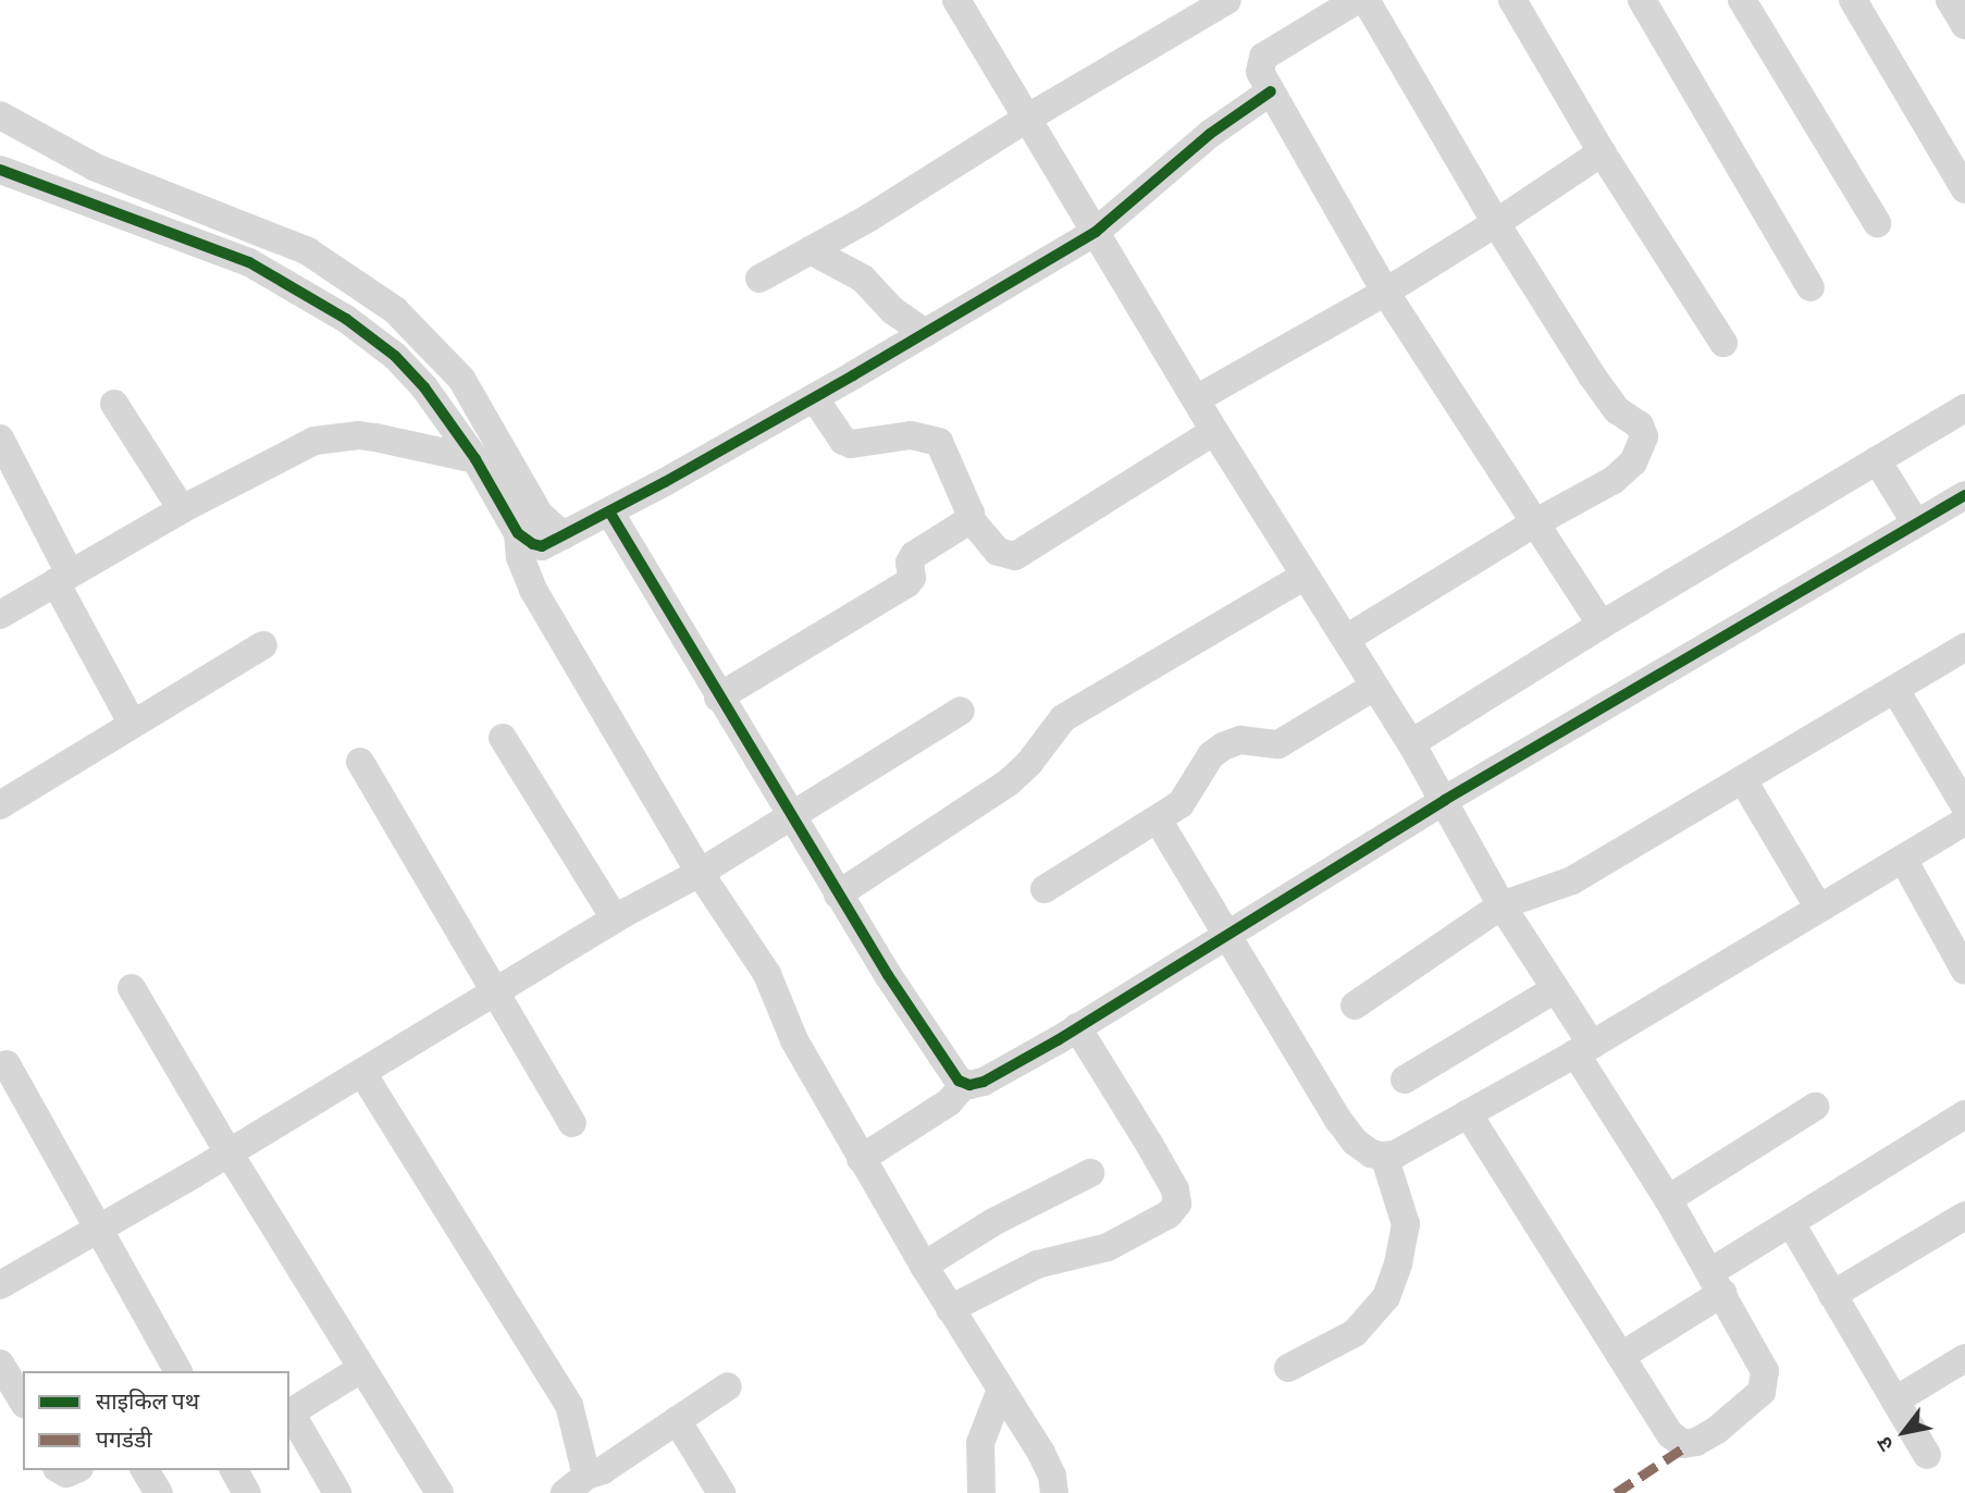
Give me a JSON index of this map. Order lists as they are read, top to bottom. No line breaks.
{"legend":["साइकिल पथ","पगडंडी"],"north":"bottom left"}
